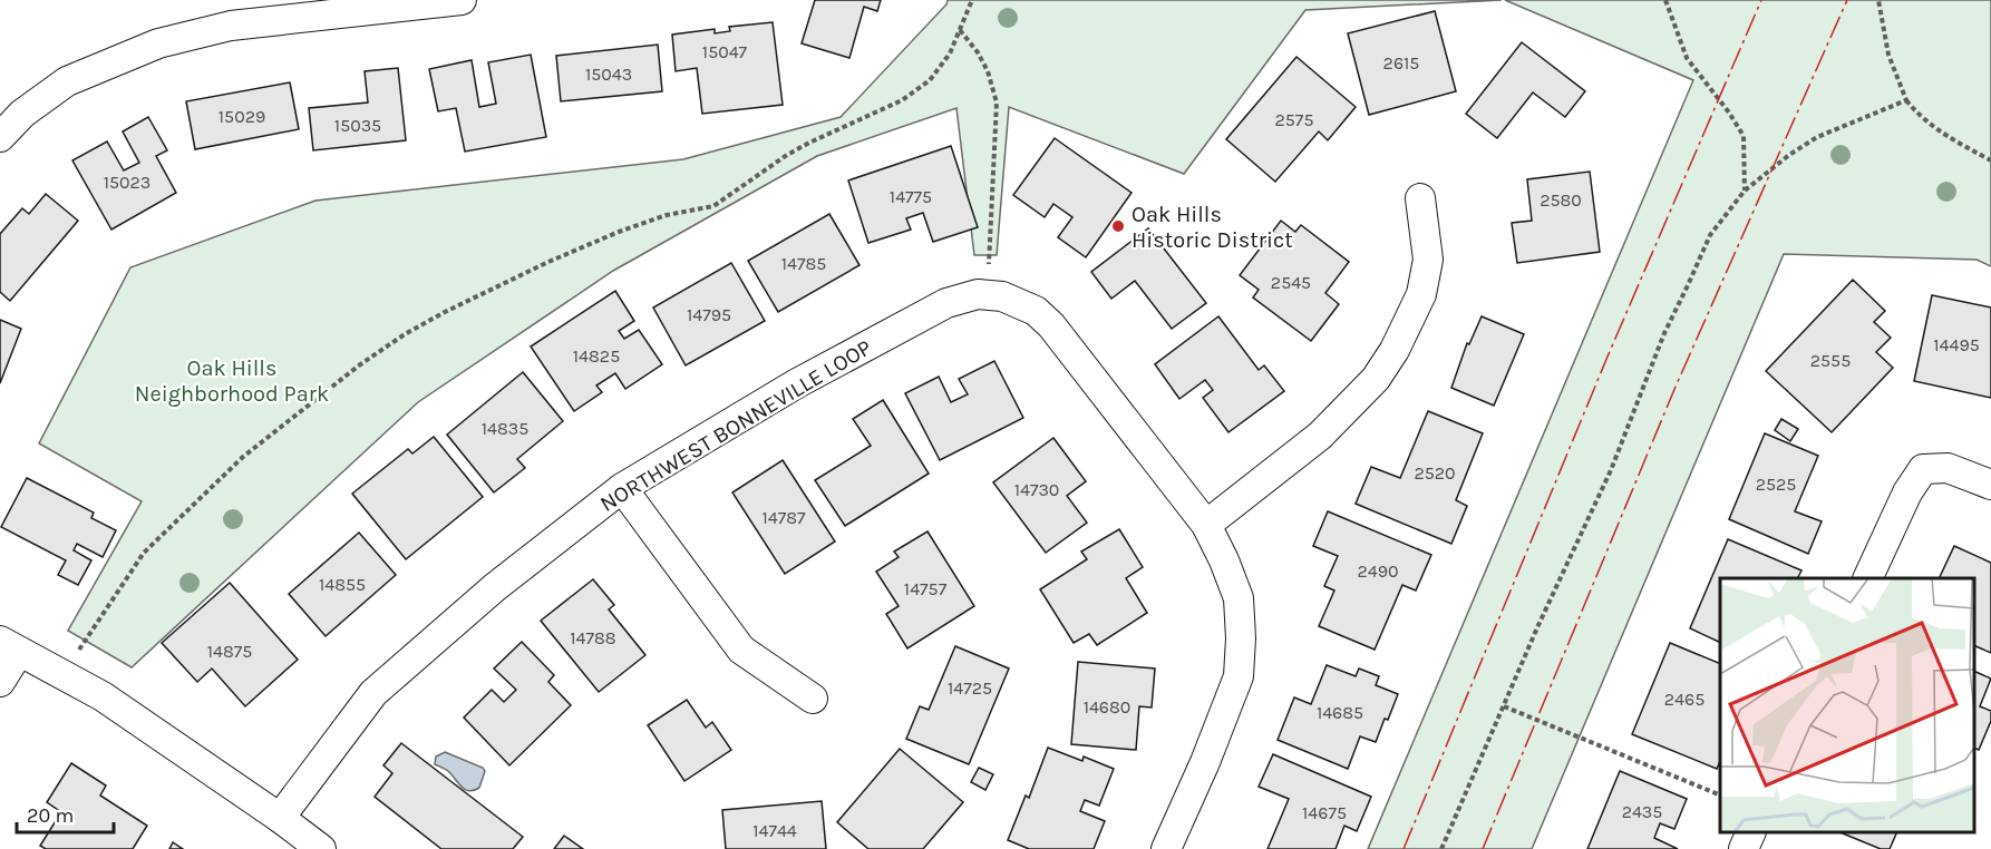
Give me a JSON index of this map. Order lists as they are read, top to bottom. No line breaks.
{"streets":{"street":["NORTHWEST BONNEVILLE LOOP"]},"parks":["Oak Hills Neighborhood Park"],"places":["Oak Hills Historic District"],"house_numbers":["15047","2615","15043","15029","2575","15035","15023","14775","2580","14785","2545","14795","14495","14825","2555","14835","2520","2525","14730","14787","2490","14855","14757","14788","14875","14725","2465","14680","14685","2435","14675","14744"],"scale_bar":"20 m"}
